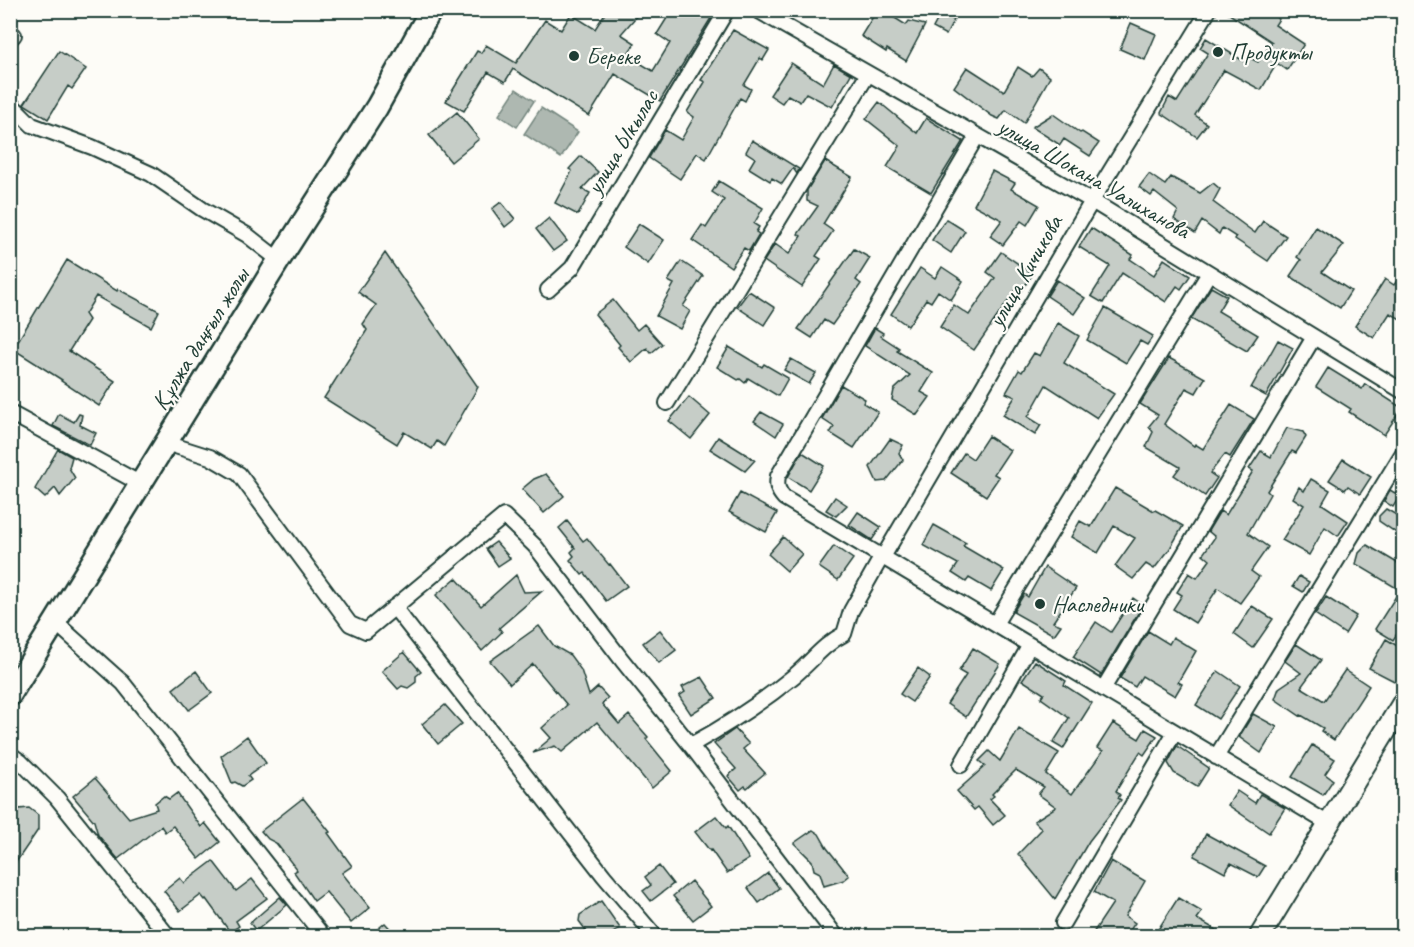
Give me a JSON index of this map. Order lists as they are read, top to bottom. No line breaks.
{"streets":{"main road":["Құлжа даңғыл жолы"],"street":["улица Ыкылас","улица Шокана Уалиханова","улица Кичикова"]},"crossings":[["улица Шокана Уалиханова","улица Кичикова"]],"places":["Продукты","Береке","Наследники"]}
